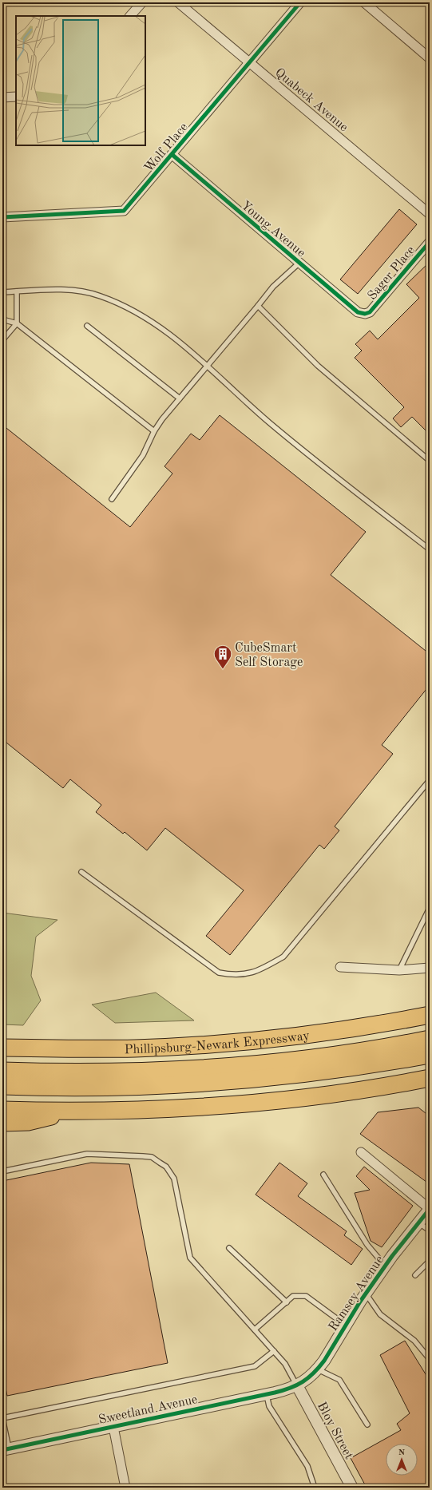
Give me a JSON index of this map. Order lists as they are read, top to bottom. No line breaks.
{"streets":{"highway":["Phillipsburg-Newark Expressway"],"street":["Quabeck Avenue","Wolf Place","Young Avenue","Sager Place","Ramsey Avenue","Sweetland Avenue","Bloy Street"]},"crossings":[["Quabeck Avenue","Wolf Place"],["Wolf Place","Young Avenue"],["Young Avenue","Sager Place"],["Ramsey Avenue","Sweetland Avenue"],["Ramsey Avenue","Bloy Street"],["Sweetland Avenue","Bloy Street"]],"places":{"building":["CubeSmart Self Storage"]},"north":"top"}
